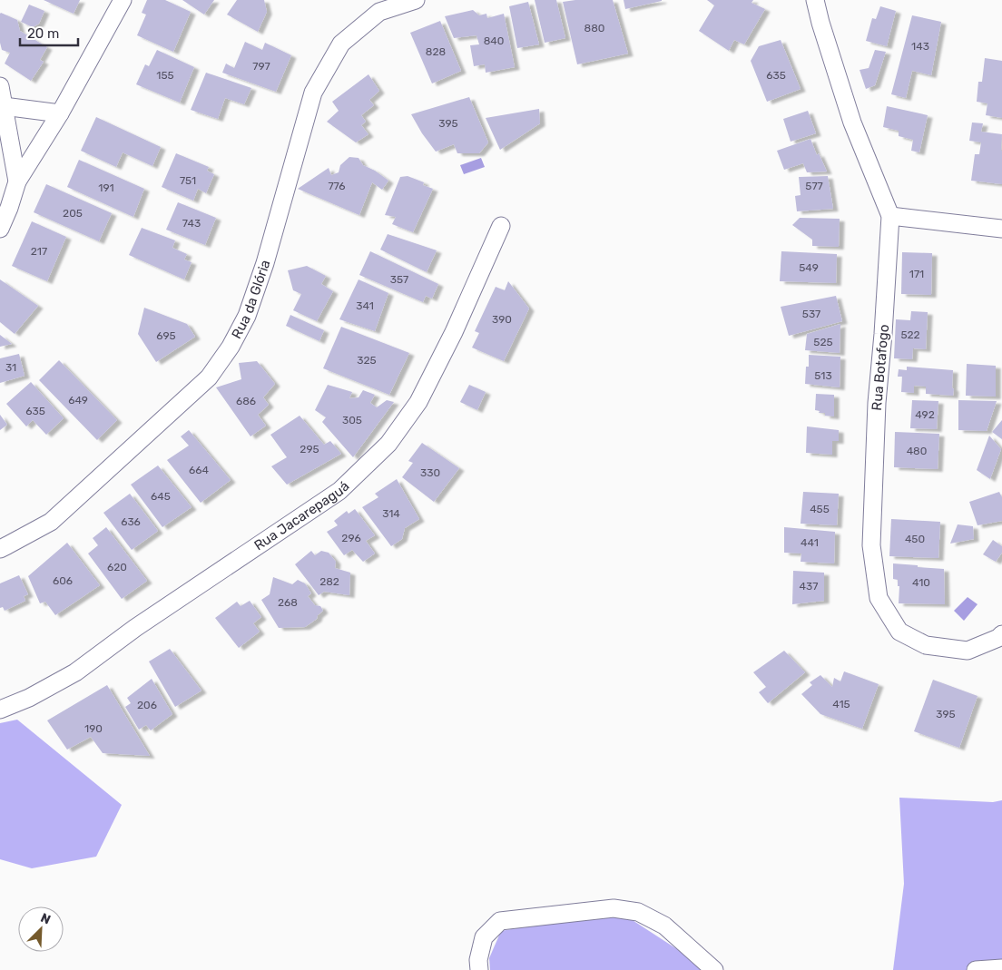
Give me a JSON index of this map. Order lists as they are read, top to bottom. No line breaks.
{"streets":{"street":["Rua da Glória","Rua Botafogo","Rua Jacarepaguá"]},"house_numbers":["880","840","143","828","797","155","635","395","751","776","577","191","205","743","217","549","171","357","341","537","390","522","695","525","325","31","513","649","686","635","492","305","295","480","664","330","645","455","314","636","296","450","441","620","606","282","410","437","268","415","206","395","190"],"scale_bar":"20 m","north":"top right"}
